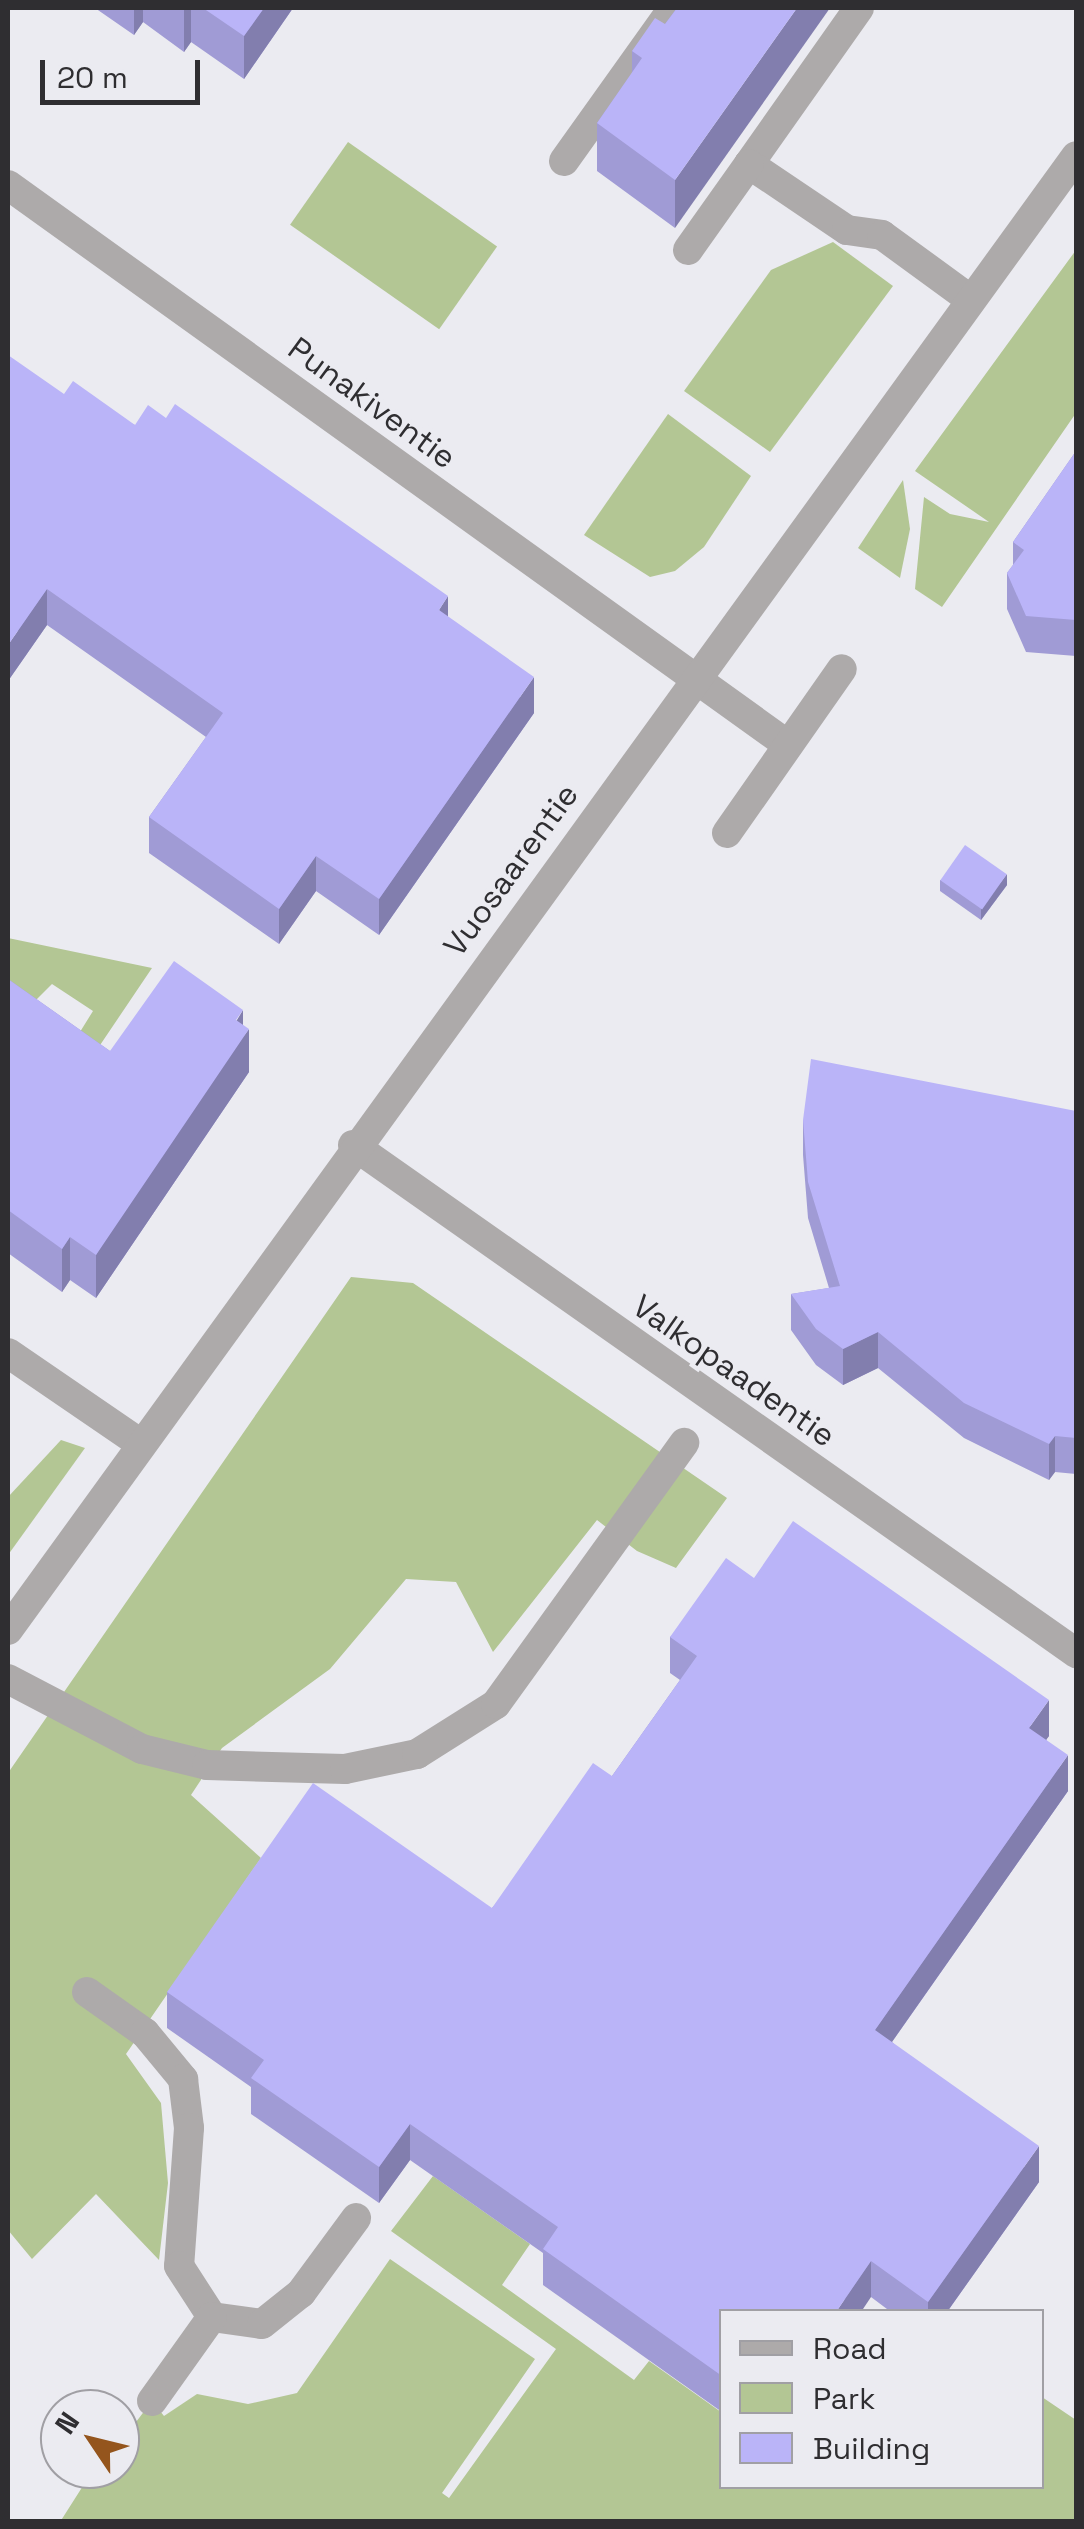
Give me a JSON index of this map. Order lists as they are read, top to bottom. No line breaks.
{"streets":{"street":["Punakiventie","Vuosaarentie","Valkopaadentie"]},"crossings":[["Punakiventie","Vuosaarentie"],["Vuosaarentie","Valkopaadentie"]],"legend":["Road","Park","Building"],"scale_bar":"20 m","north":"top left"}
